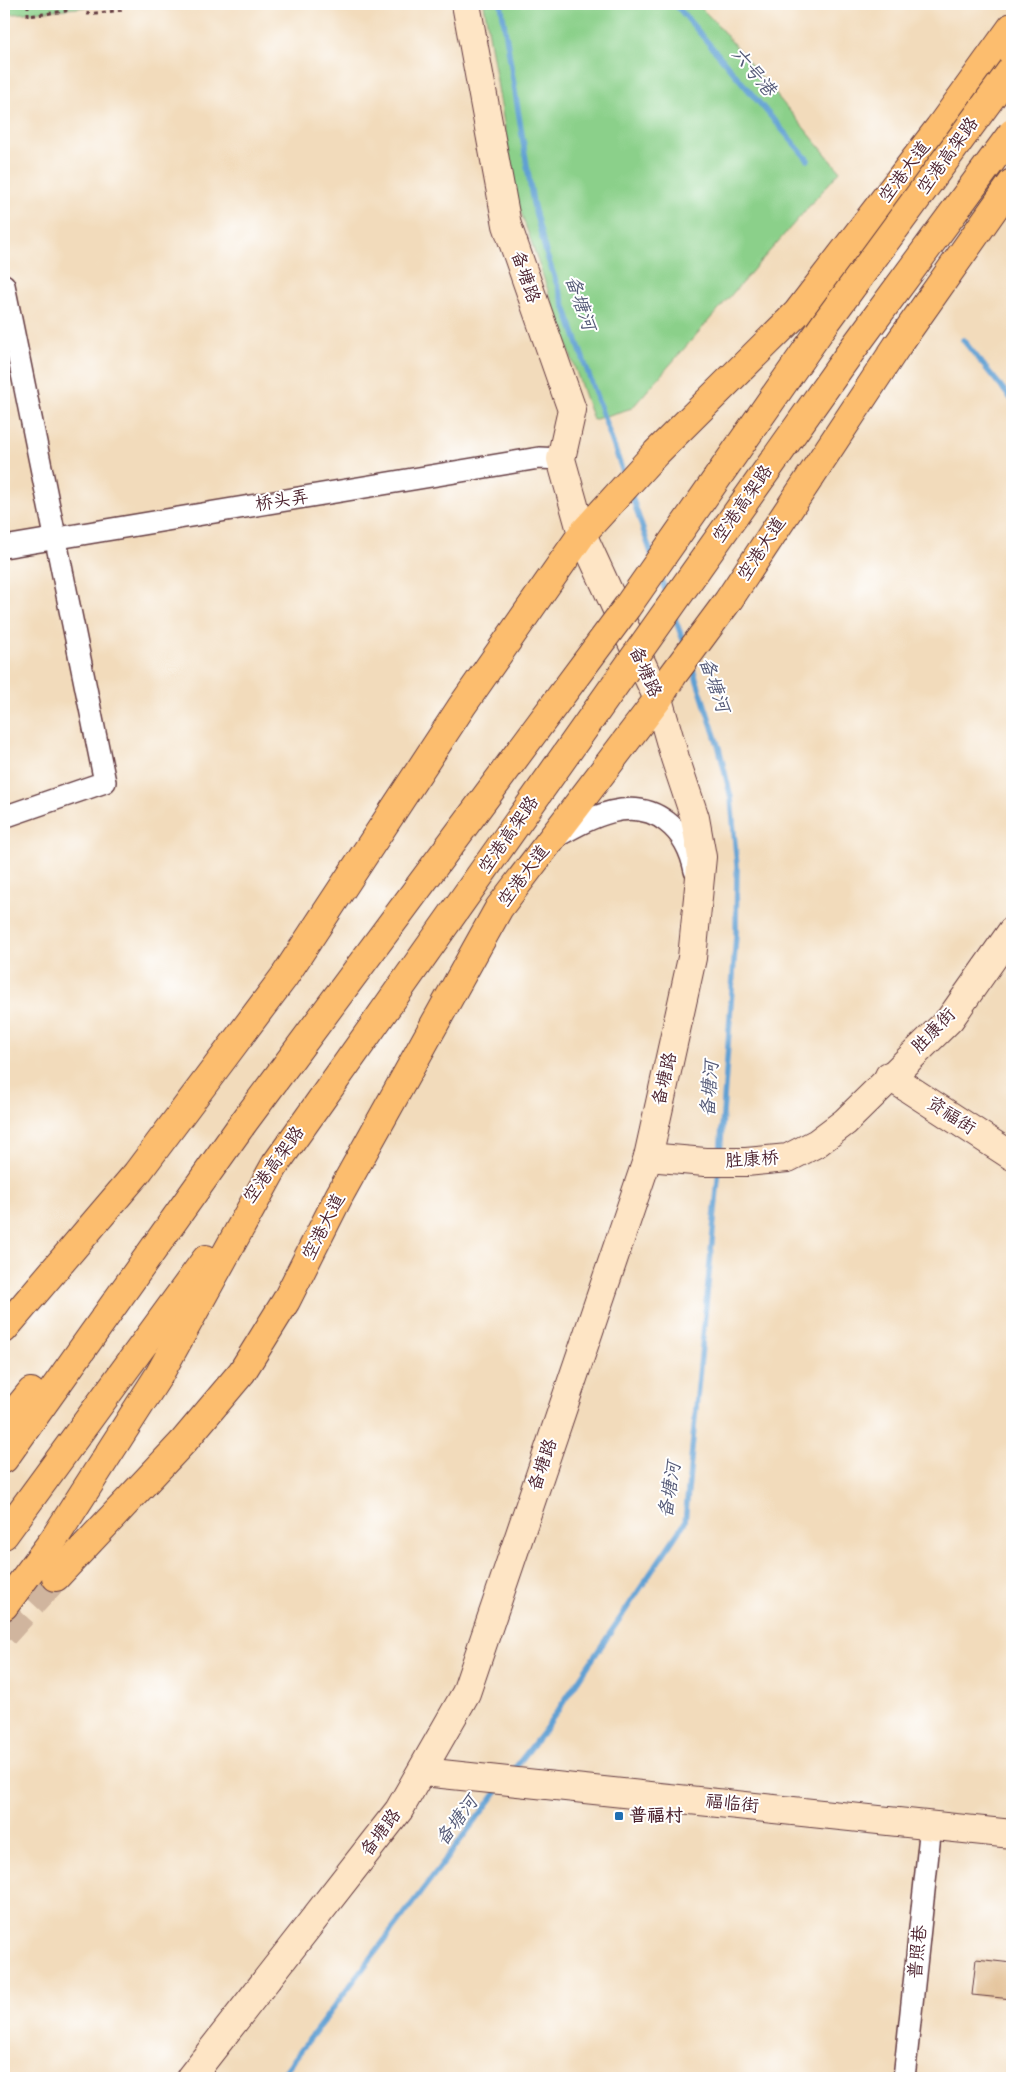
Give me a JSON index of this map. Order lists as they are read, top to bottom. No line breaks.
{"streets":{"main road":["空港高架路","空港大道"],"street":["备塘路","桥头弄","胜康街","资福街","胜康桥","福临街","普照巷"]},"crossings":[["空港大道","备塘路"],["备塘路","桥头弄"],["备塘路","胜康桥"],["备塘路","福临街"],["胜康街","资福街"],["胜康街","胜康桥"],["福临街","普照巷"]],"water":["六号港","备塘河"],"places":{"transit":["普福村"]}}
